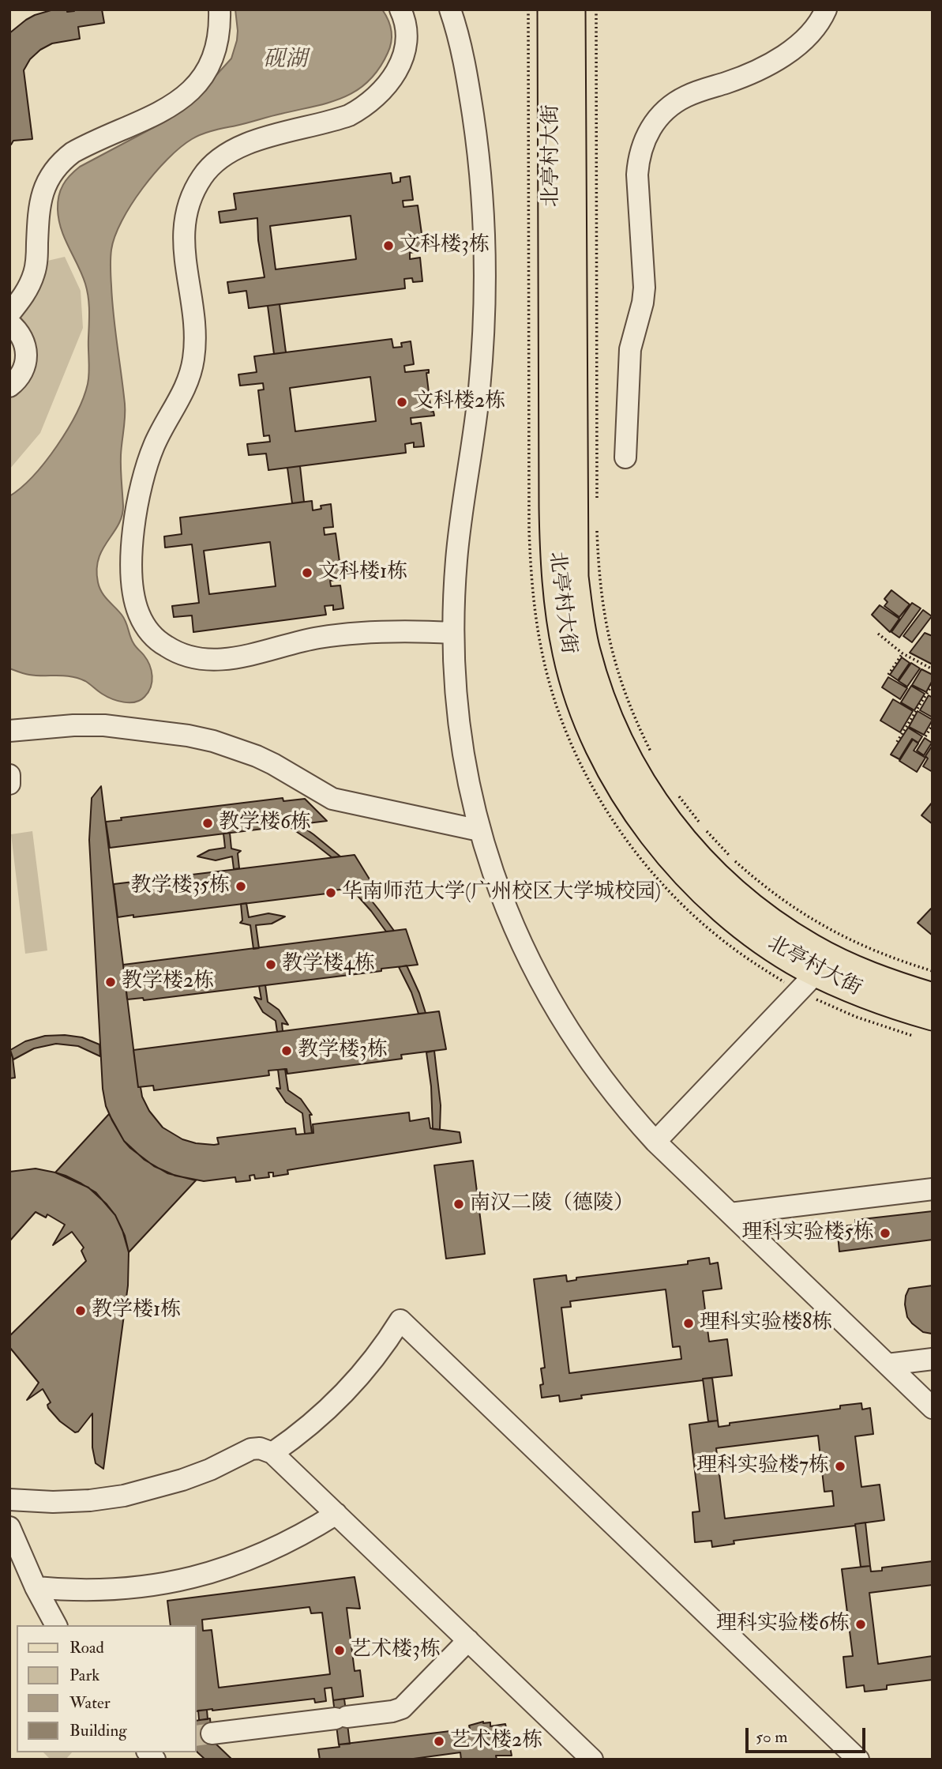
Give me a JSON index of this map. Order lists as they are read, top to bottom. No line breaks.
{"streets":{"main road":["北亭村大街"]},"water":["砚湖"],"places":["文科楼3栋","文科楼2栋","文科楼1栋","教学楼6栋","教学楼35栋","华南师范大学(广州校区大学城校园)","教学楼4栋","教学楼2栋","教学楼3栋","南汉二陵（德陵）","理科实验楼5栋","教学楼1栋","理科实验楼8栋","理科实验楼7栋","理科实验楼6栋","艺术楼3栋","艺术楼2栋"],"legend":["Road","Park","Water","Building"],"scale_bar":"50 m"}
